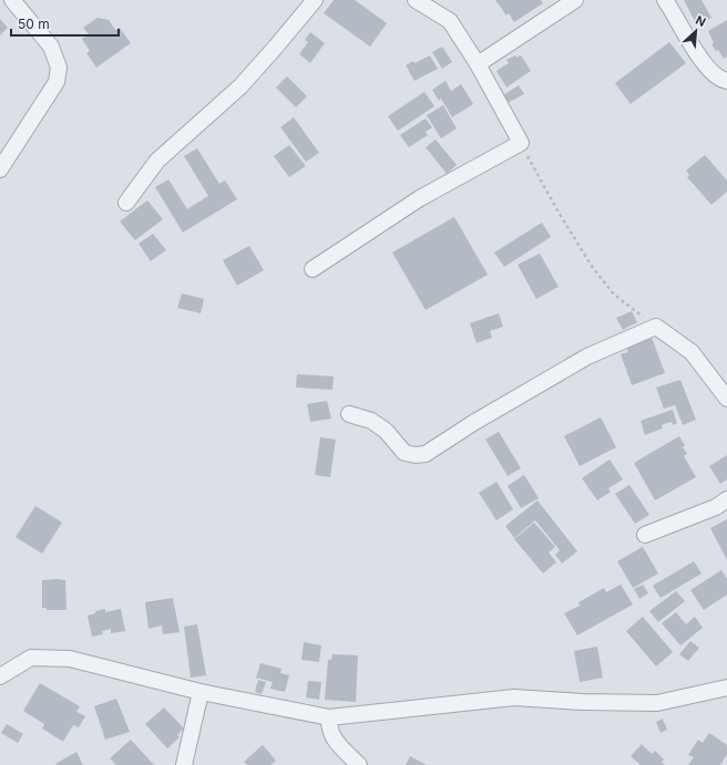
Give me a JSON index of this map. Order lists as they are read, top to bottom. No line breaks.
{"scale_bar":"50 m","north":"top right"}
